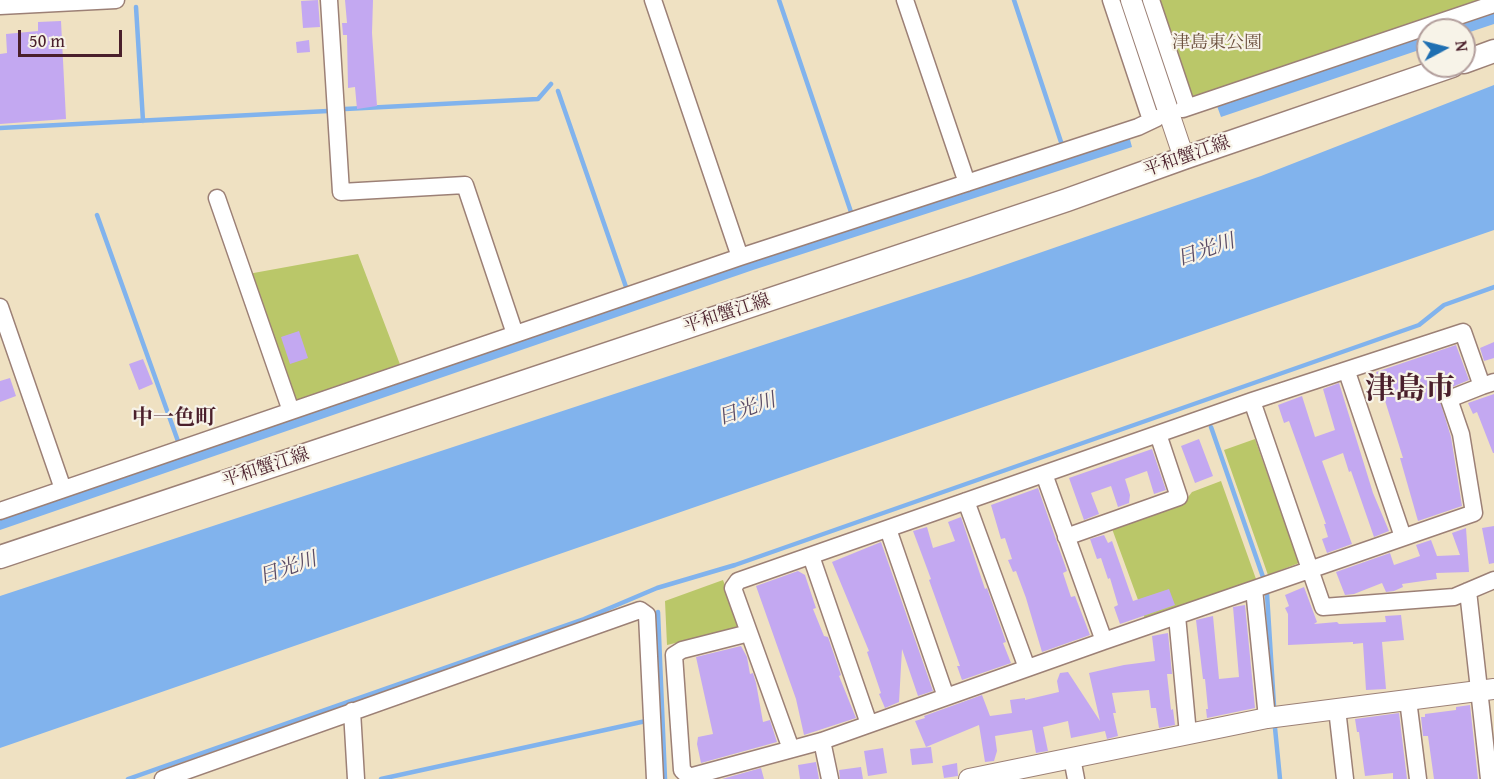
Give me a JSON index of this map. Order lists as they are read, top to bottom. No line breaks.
{"streets":{"main road":["平和蟹江線"]},"districts":["津島市","中一色町"],"water":["日光川"],"parks":["津島東公園"],"scale_bar":"50 m","north":"right"}
